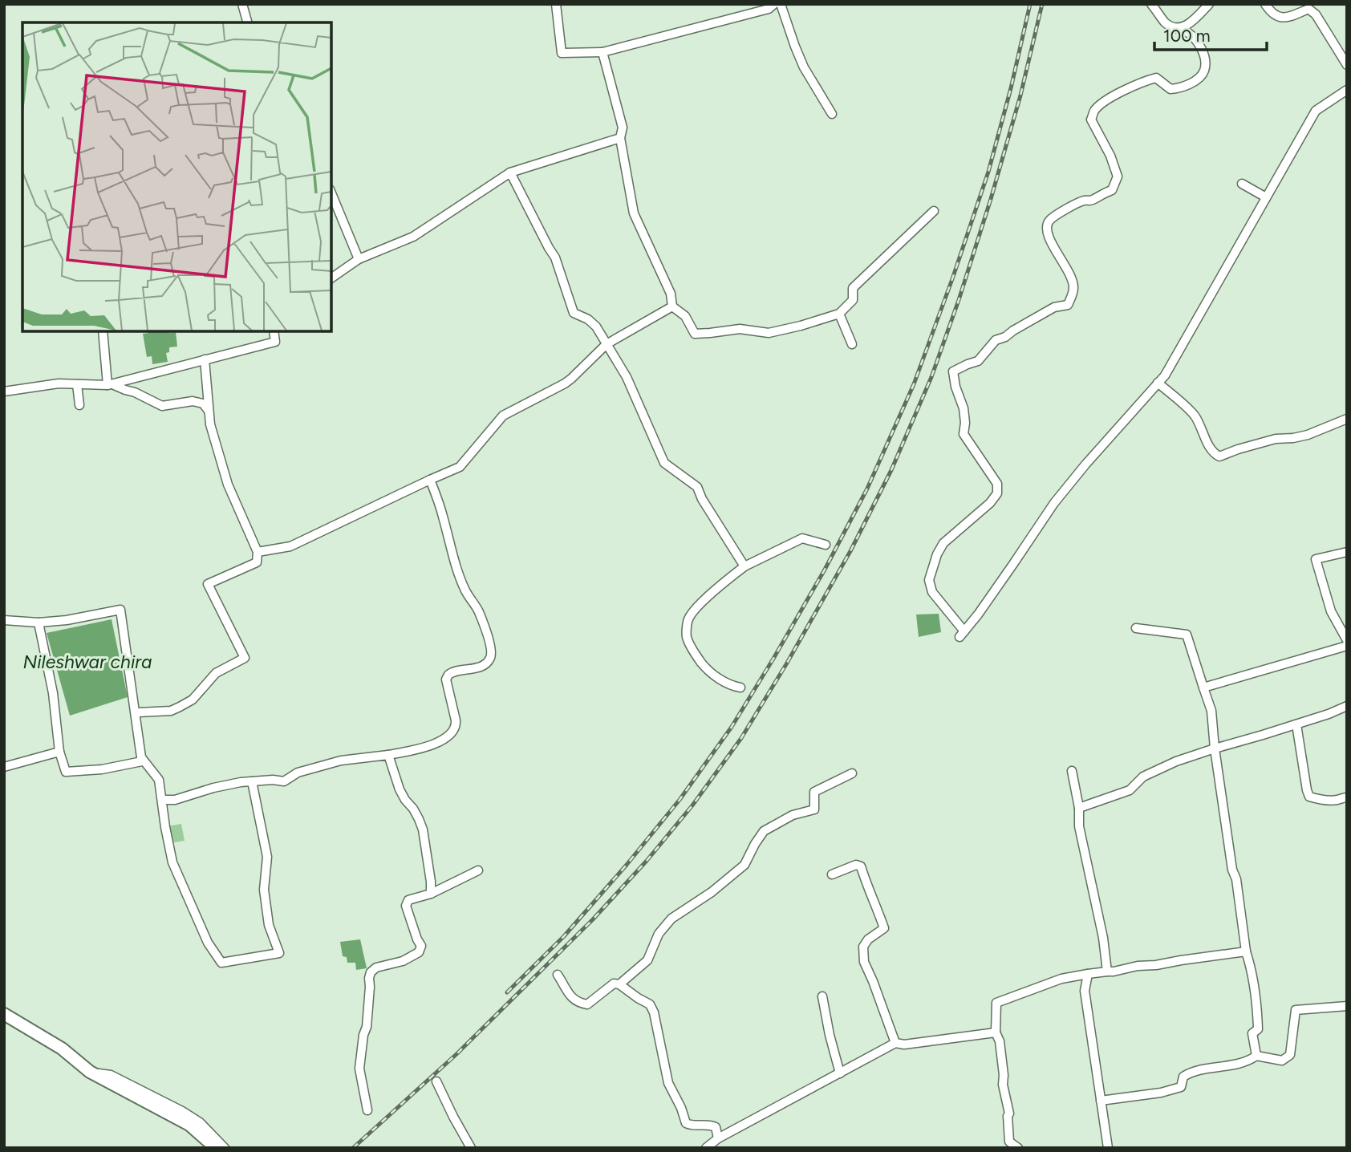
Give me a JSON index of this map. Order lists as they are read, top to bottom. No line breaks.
{"water":["Nileshwar chira"],"scale_bar":"100 m"}
